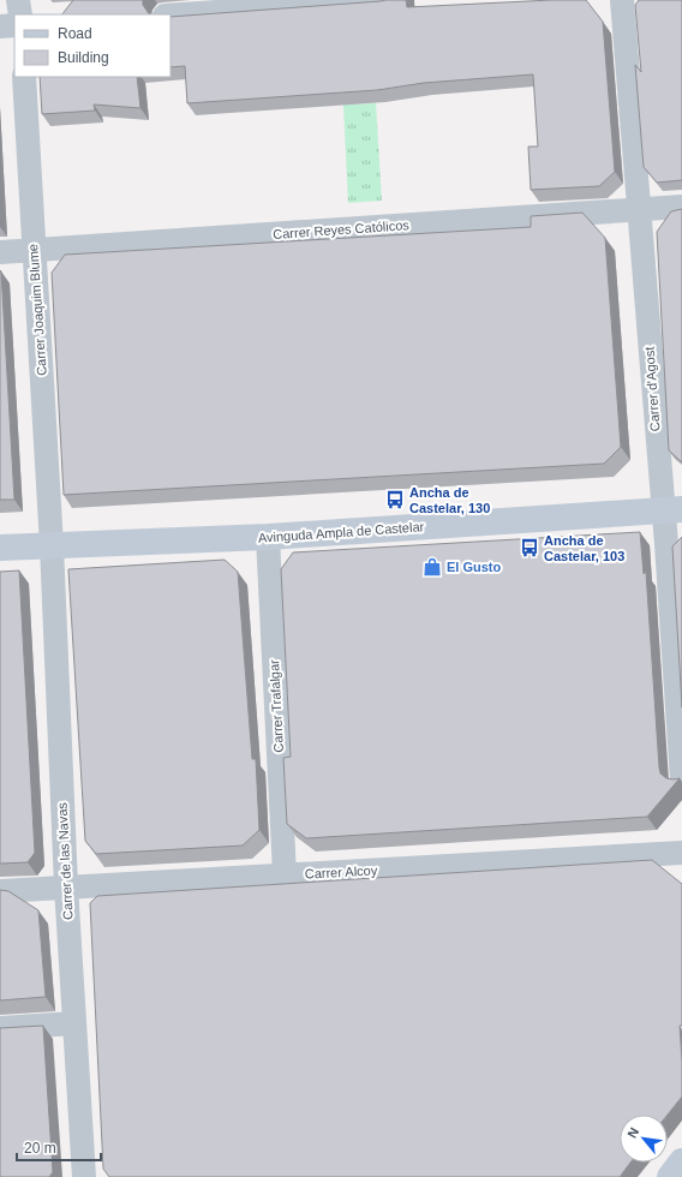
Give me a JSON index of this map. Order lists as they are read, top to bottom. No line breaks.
{"streets":{"main road":["Avinguda Ampla de Castelar"],"street":["Carrer Reyes Católicos","Carrer Joaquim Blume","Carrer d'Agost","Carrer Trafalgar","Carrer de las Navas","Carrer Alcoy"]},"crossings":[["Carrer Reyes Católicos","Carrer Joaquim Blume"],["Carrer Reyes Católicos","Carrer d'Agost"],["Carrer Joaquim Blume","Avinguda Ampla de Castelar"],["Carrer Joaquim Blume","Carrer de las Navas"],["Carrer d'Agost","Avinguda Ampla de Castelar"],["Avinguda Ampla de Castelar","Carrer Trafalgar"],["Avinguda Ampla de Castelar","Carrer de las Navas"],["Carrer Trafalgar","Carrer Alcoy"],["Carrer de las Navas","Carrer Alcoy"]],"places":{"bus stop":["Ancha de Castelar, 130","Ancha de Castelar, 103"],"shop":["El Gusto"]},"legend":["Road","Building"],"scale_bar":"20 m","north":"top left"}
